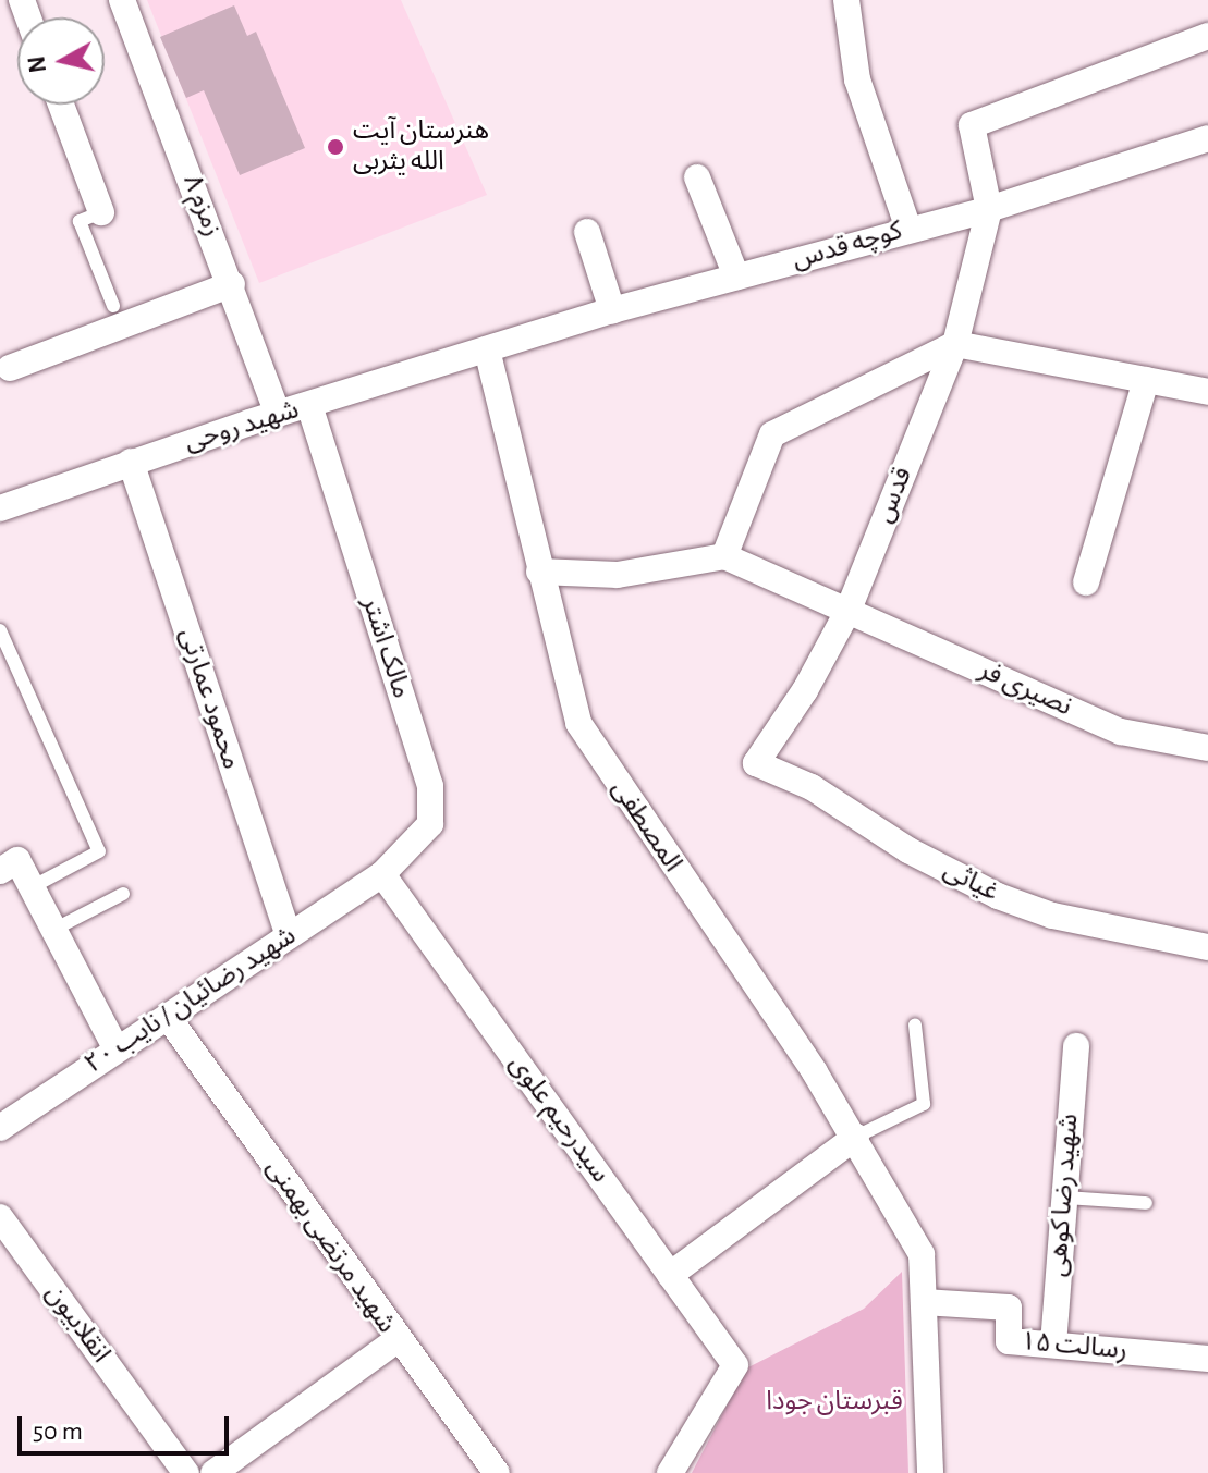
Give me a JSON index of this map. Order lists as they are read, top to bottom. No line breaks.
{"streets":{"street":["زمزم ۸","کوچه قدس","شهید روحی","قدس","مالک اشتر","نصیری فر","محمود عمارتی","المصطفی","غیاثی","شهید رضائیان / نایب ۲۰","سیدرحیم علوی","شهید رضا کوهی","شهید مرتضی بهمنی","انقلابیون","رسالت ۱۵"]},"crossings":[["زمزم ۸","شهید روحی"],["کوچه قدس","شهید روحی"],["کوچه قدس","قدس"],["کوچه قدس","المصطفی"],["شهید روحی","مالک اشتر"],["شهید روحی","محمود عمارتی"],["شهید روحی","المصطفی"],["قدس","نصیری فر"],["قدس","غیاثی"],["مالک اشتر","شهید رضائیان / نایب ۲۰"],["مالک اشتر","سیدرحیم علوی"],["محمود عمارتی","شهید رضائیان / نایب ۲۰"],["المصطفی","رسالت ۱۵"],["شهید رضائیان / نایب ۲۰","سیدرحیم علوی"],["شهید رضائیان / نایب ۲۰","شهید مرتضی بهمنی"],["شهید رضا کوهی","رسالت ۱۵"]],"parks":["قبرستان جودا"],"places":["هنرستان آیت الله یثربی"],"scale_bar":"50 m","north":"left"}
